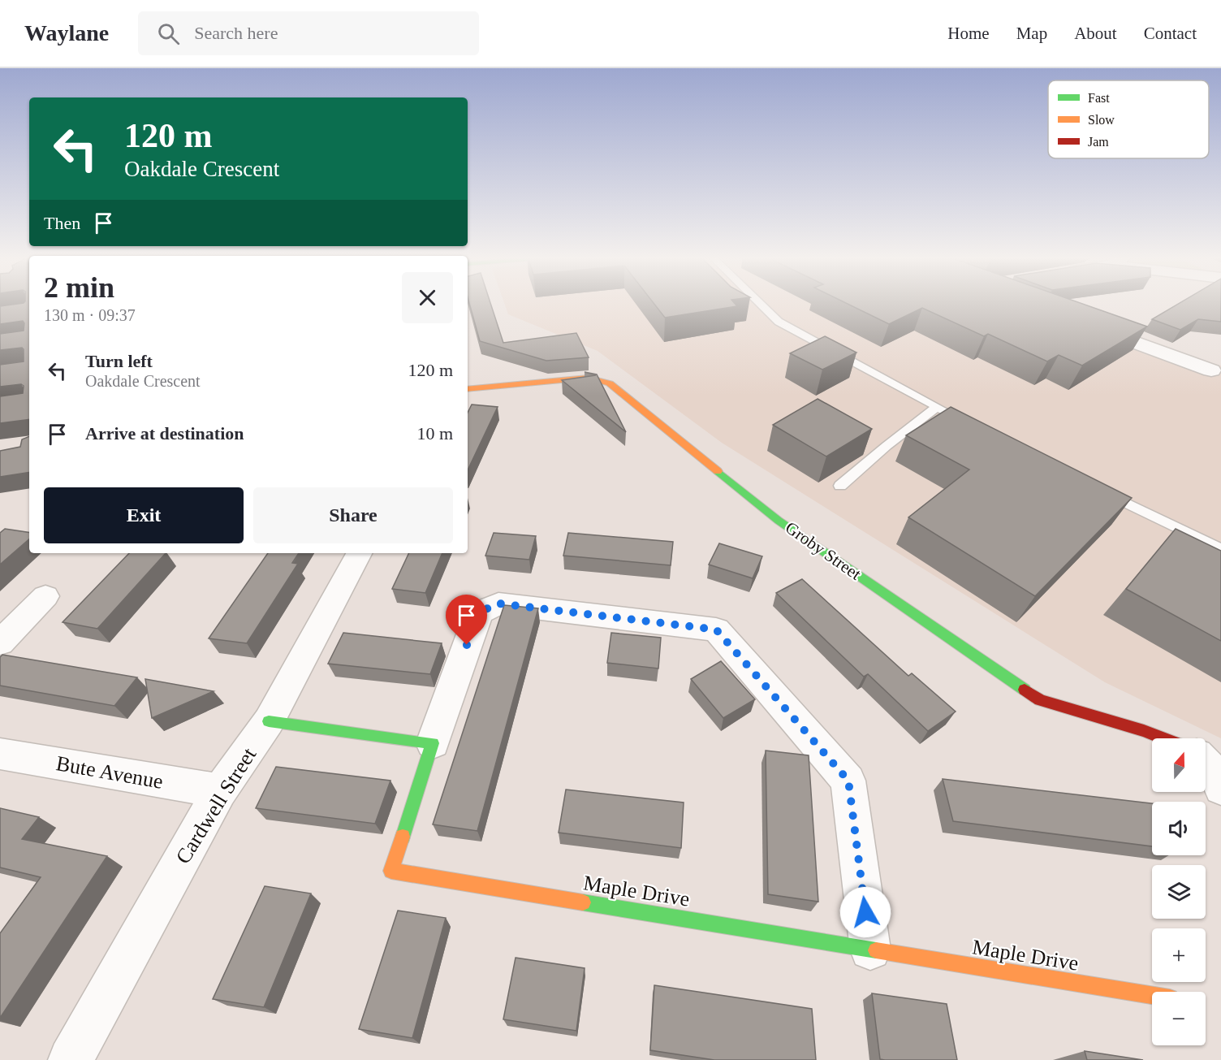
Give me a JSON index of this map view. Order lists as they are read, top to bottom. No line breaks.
{"streets":{"street":["Groby Street","Bute Avenue","Cardwell Street","Maple Drive"]},"crossings":[["Bute Avenue","Cardwell Street"]],"legend":["Fast","Slow","Jam"],"north":"top","page":{"header":"Waylane","search":"Search here","nav":["Home","Map","About","Contact"],"turn":["120 m","Oakdale Crescent"],"then":"Then","heading":["2 min","130 m · 09:37"],"list":[{"name":"Turn left","note":"Oakdale Crescent","value":"120 m"},{"name":"Arrive at destination","value":"10 m"}],"buttons":["Exit","Share"],"map_buttons":["+","−"]}}
